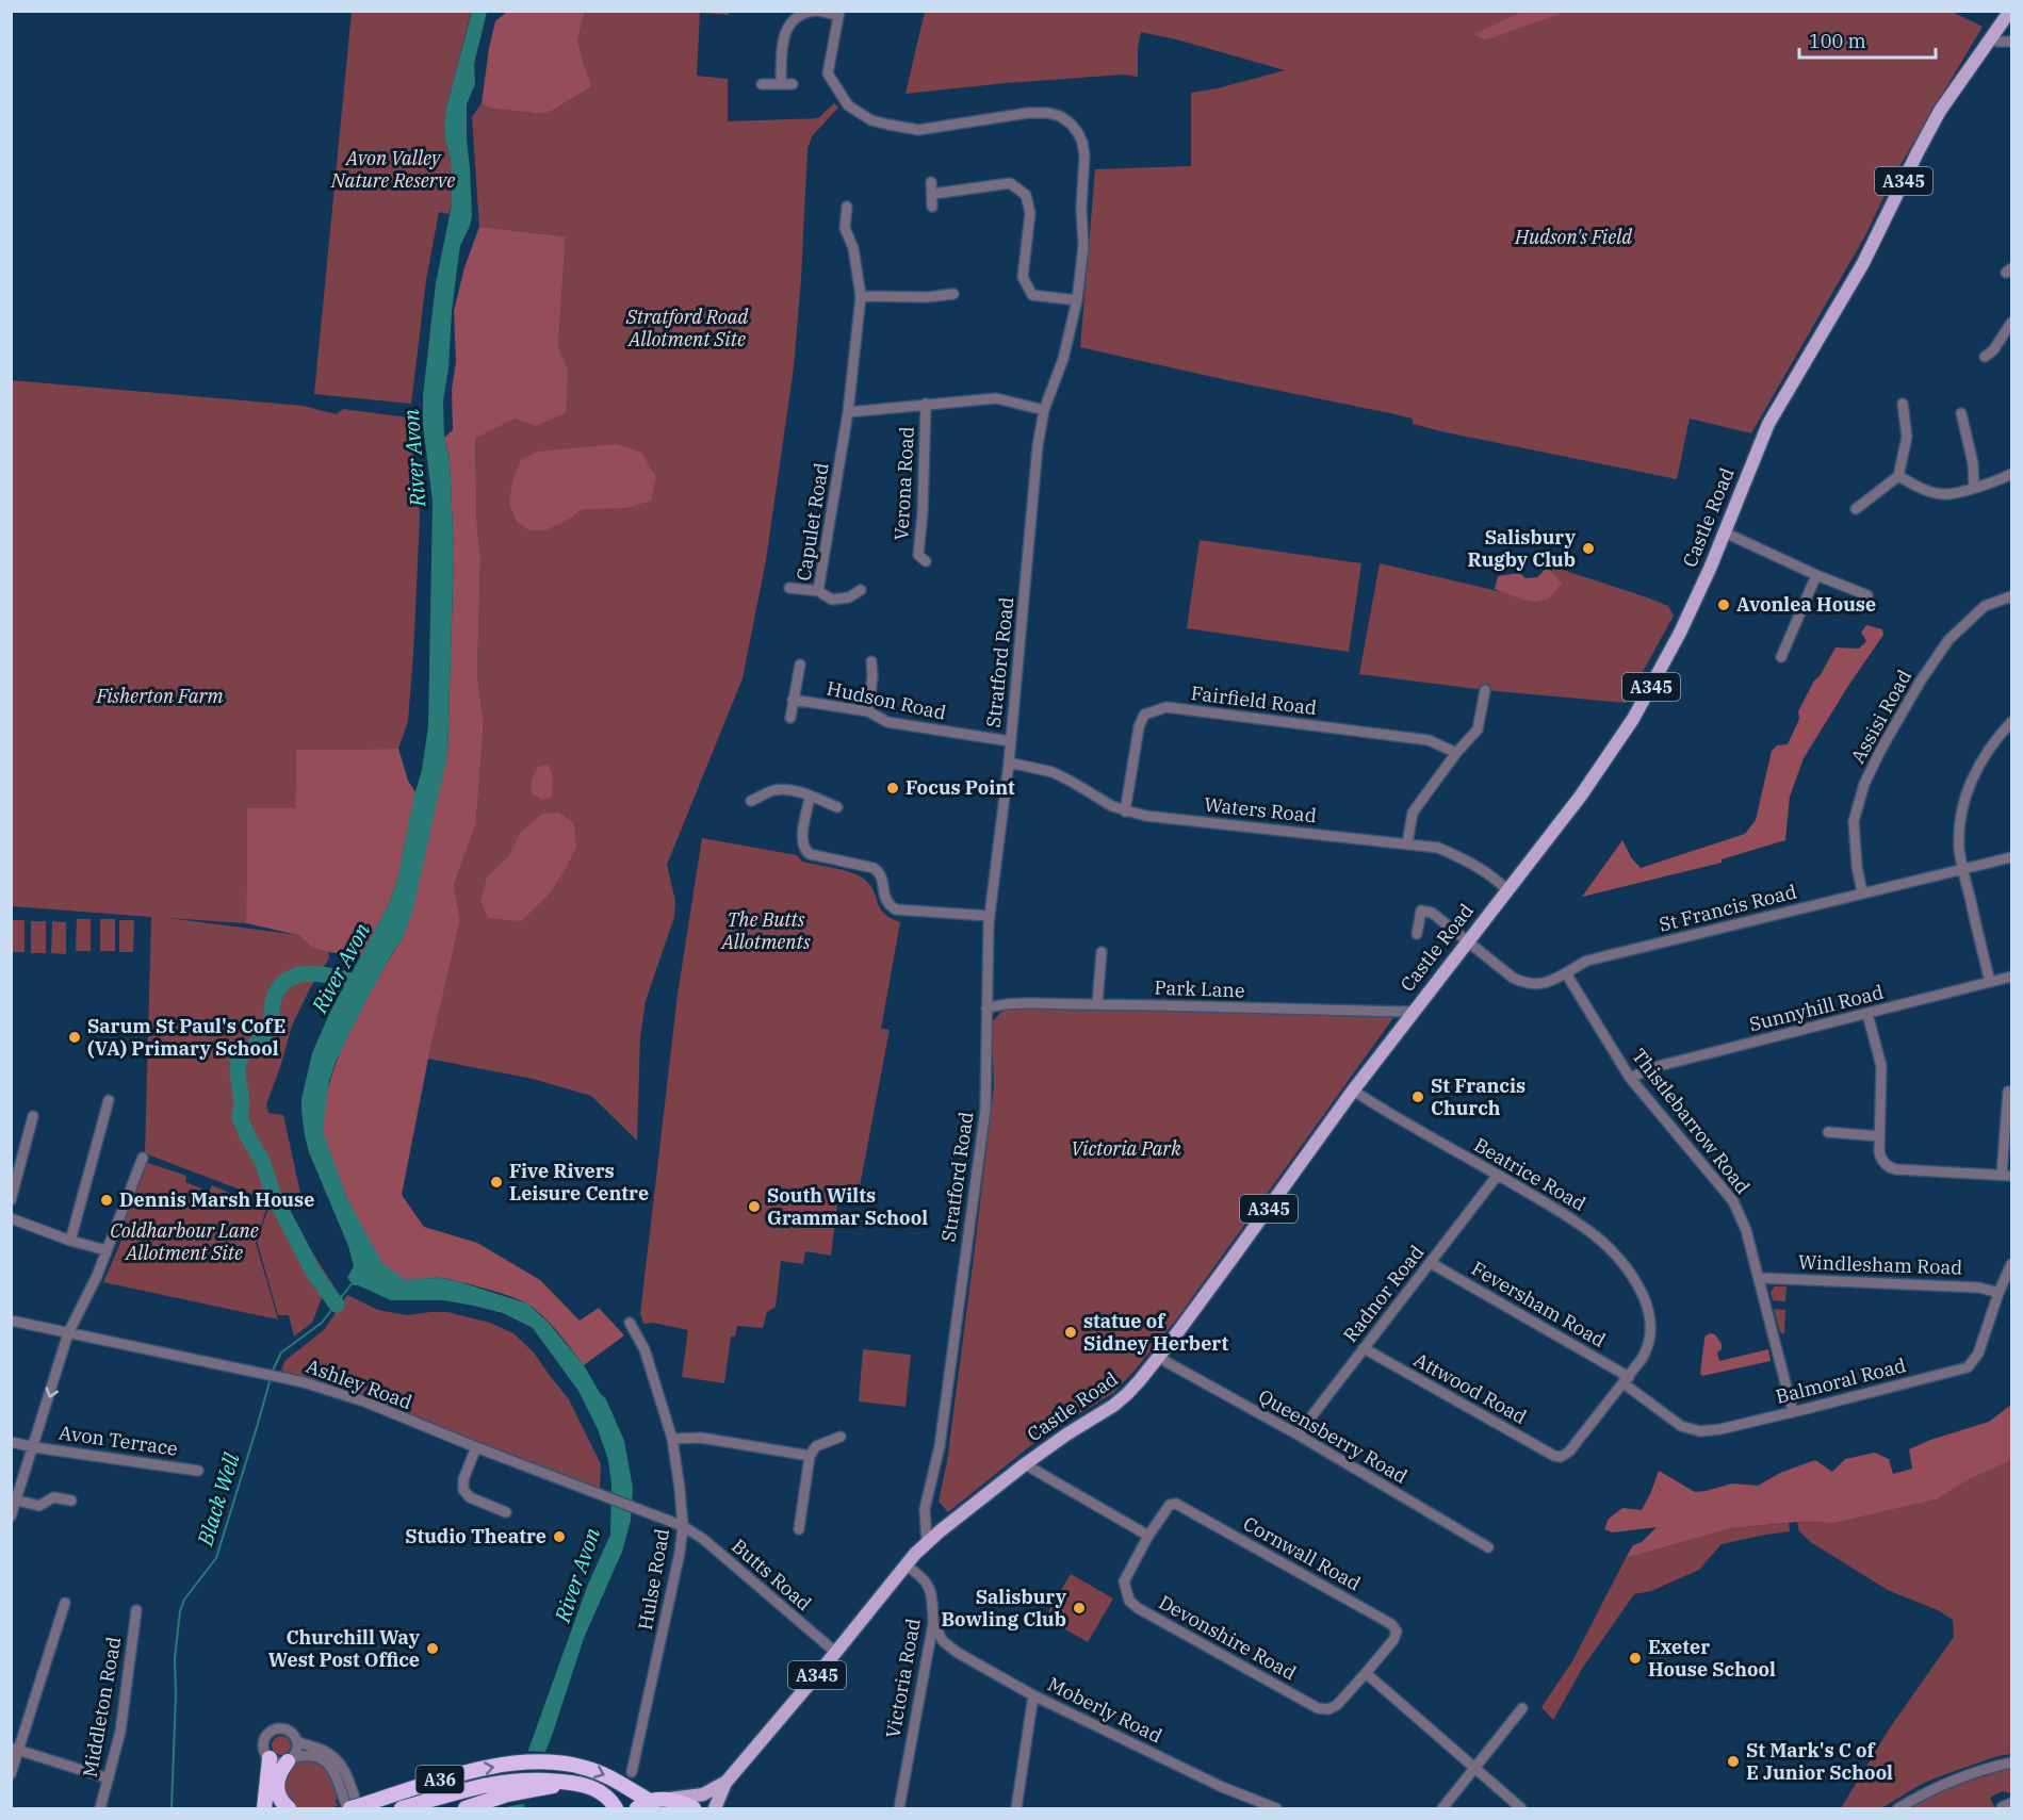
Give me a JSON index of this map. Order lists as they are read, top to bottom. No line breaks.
{"streets":{"highway":["A36"],"main road":["A345","Castle Road"],"street":["Verona Road","Capulet Road","Stratford Road","Hudson Road","Fairfield Road","Assisi Road","Waters Road","St Francis Road","Park Lane","Sunnyhill Road","Thistlebarrow Road","Beatrice Road","Windlesham Road","Radnor Road","Feversham Road","Balmoral Road","Ashley Road","Attwood Road","Queensberry Road","Avon Terrace","Cornwall Road","Butts Road","Hulse Road","Devonshire Road","Victoria Road","Middleton Road","Moberly Road"]},"crossings":[["A345","Castle Road"],["Castle Road","Stratford Road"],["Castle Road","Waters Road"],["Castle Road","St Francis Road"],["Castle Road","Park Lane"],["Castle Road","Beatrice Road"],["Castle Road","Queensberry Road"],["Castle Road","Butts Road"],["Castle Road","Victoria Road"],["Stratford Road","Hudson Road"],["Stratford Road","Waters Road"],["Stratford Road","Park Lane"],["Fairfield Road","Waters Road"],["Assisi Road","St Francis Road"],["St Francis Road","Thistlebarrow Road"],["Sunnyhill Road","Thistlebarrow Road"],["Thistlebarrow Road","Windlesham Road"],["Thistlebarrow Road","Balmoral Road"],["Beatrice Road","Radnor Road"],["Beatrice Road","Feversham Road"],["Beatrice Road","Balmoral Road"],["Beatrice Road","Attwood Road"],["Windlesham Road","Balmoral Road"],["Radnor Road","Feversham Road"],["Radnor Road","Attwood Road"],["Radnor Road","Queensberry Road"],["Feversham Road","Balmoral Road"],["Feversham Road","Attwood Road"],["Balmoral Road","Attwood Road"],["Ashley Road","Butts Road"],["Ashley Road","Hulse Road"],["Cornwall Road","Devonshire Road"],["Butts Road","Hulse Road"],["Victoria Road","Moberly Road"]],"water":["River Avon","Black Well"],"parks":["Avon Valley Nature Reserve","Hudson's Field","Stratford Road Allotment Site","Fisherton Farm","The Butts Allotments","Victoria Park","Coldharbour Lane Allotment Site"],"places":["Salisbury Rugby Club","Avonlea House","Focus Point","Sarum St Paul's CofE (VA) Primary School","St Francis Church","Five Rivers Leisure Centre","Dennis Marsh House","South Wilts Grammar School","statue of Sidney Herbert","Studio Theatre","Salisbury Bowling Club","Churchill Way West Post Office","Exeter House School","St Mark's C of E Junior School"],"scale_bar":"100 m"}
